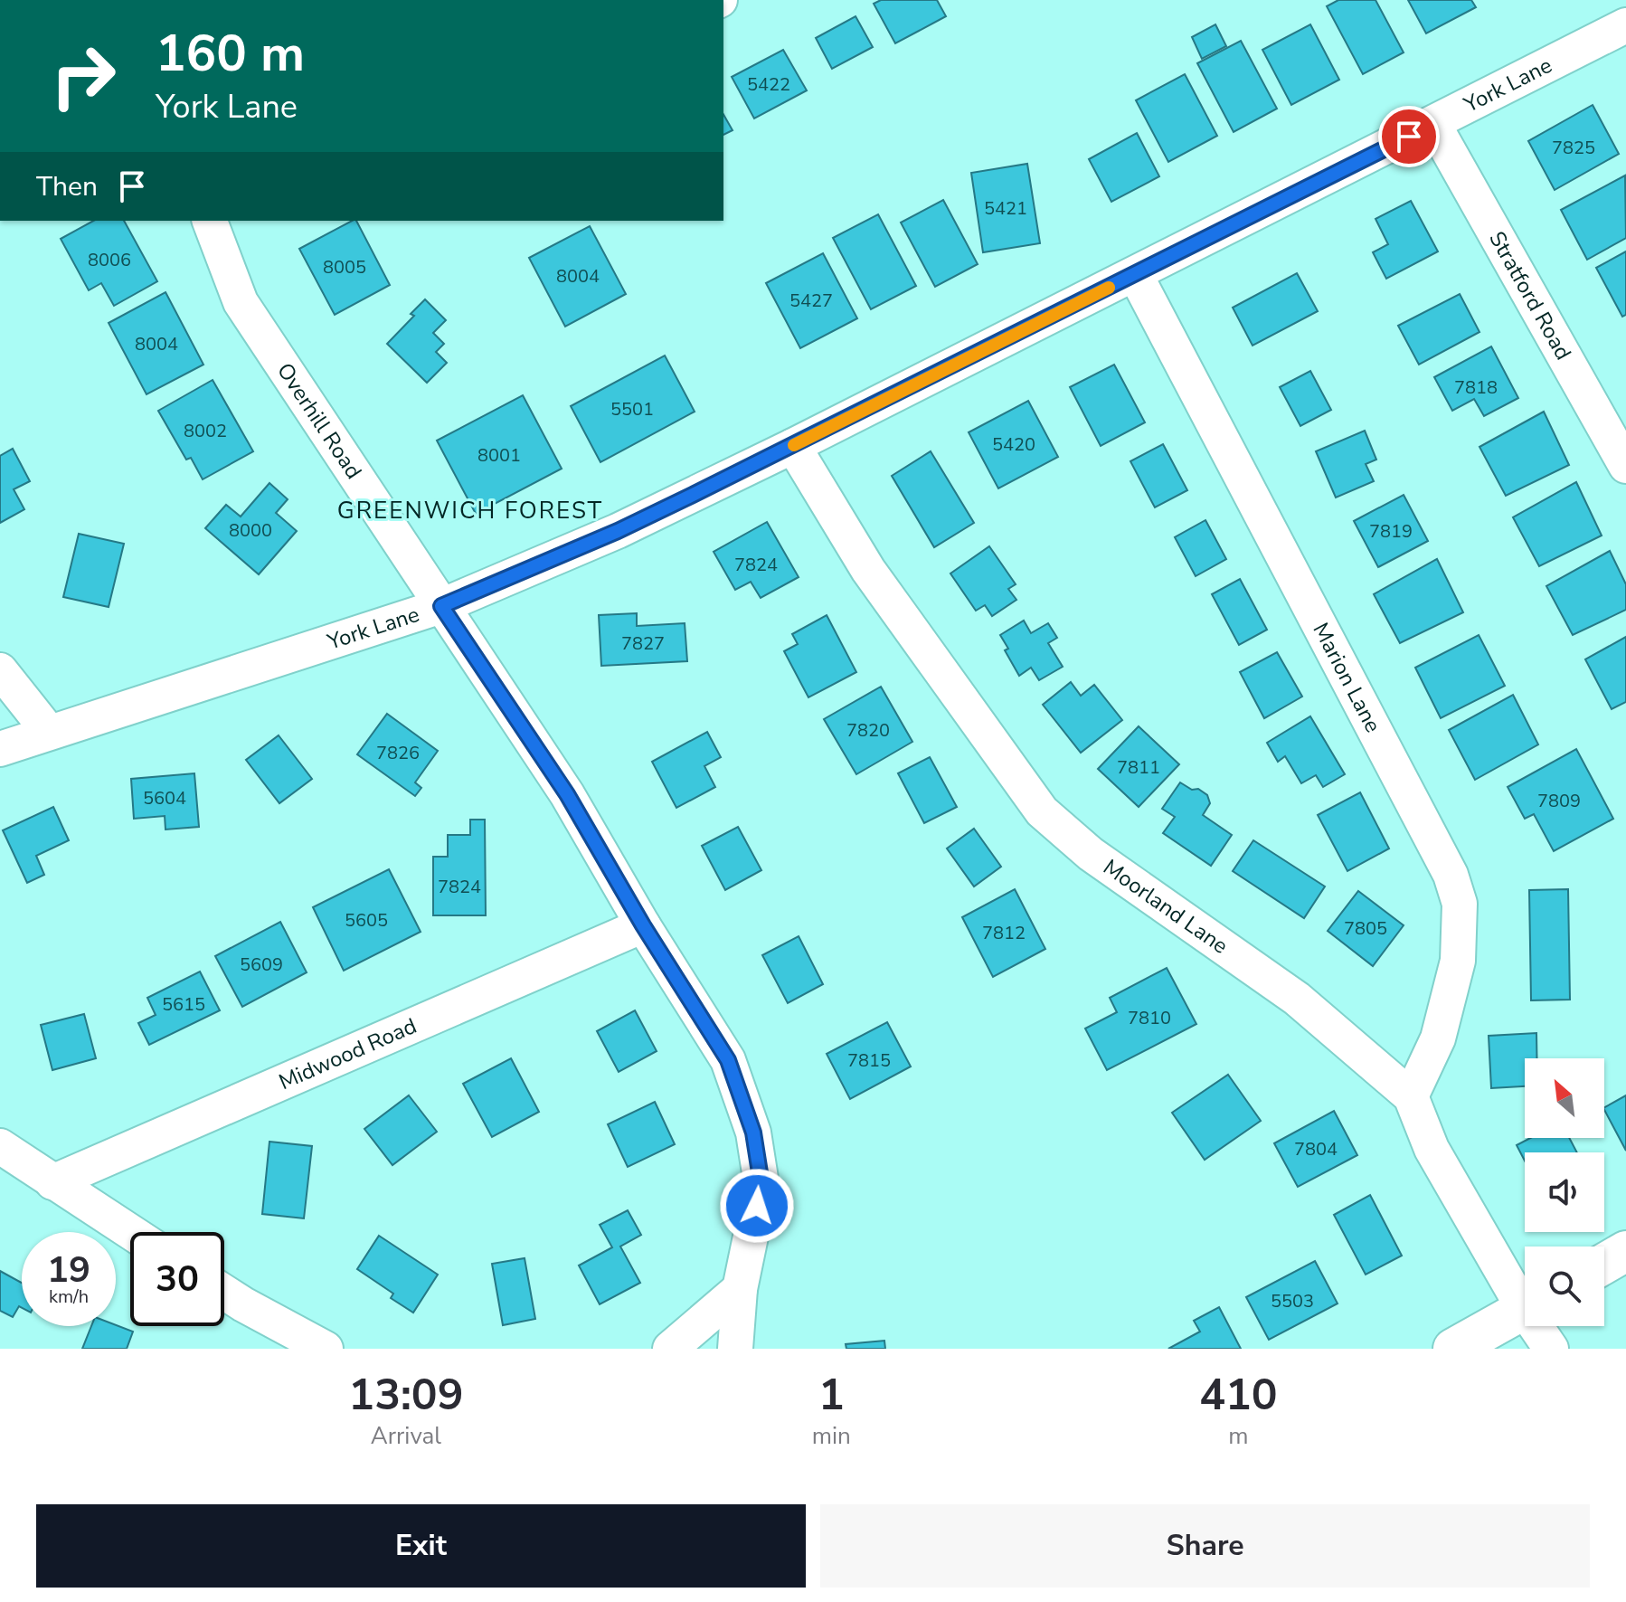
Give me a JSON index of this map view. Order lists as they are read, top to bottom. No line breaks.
{"streets":{"street":["York Lane","Stratford Road","Overhill Road","Marion Lane","Moorland Lane","Midwood Road"]},"crossings":[["York Lane","Stratford Road"],["York Lane","Overhill Road"],["York Lane","Marion Lane"],["York Lane","Moorland Lane"],["Overhill Road","Midwood Road"],["Marion Lane","Moorland Lane"]],"districts":["GREENWICH FOREST"],"house_numbers":["5422","7825","5421","8006","8005","8004","5427","8004","7818","5501","8002","5420","8001","8000","7819","7824","7827","7820","7826","7811","5604","7809","7824","5605","7805","7812","5609","5615","7810","7815","7804","5503"],"north":"top left","page":{"turn":["160 m","York Lane"],"then":"Then","speed":"19 km/h","limit":"30","eta":["13:09","Arrival","1","min","410","m"],"buttons":["Exit","Share"]}}
